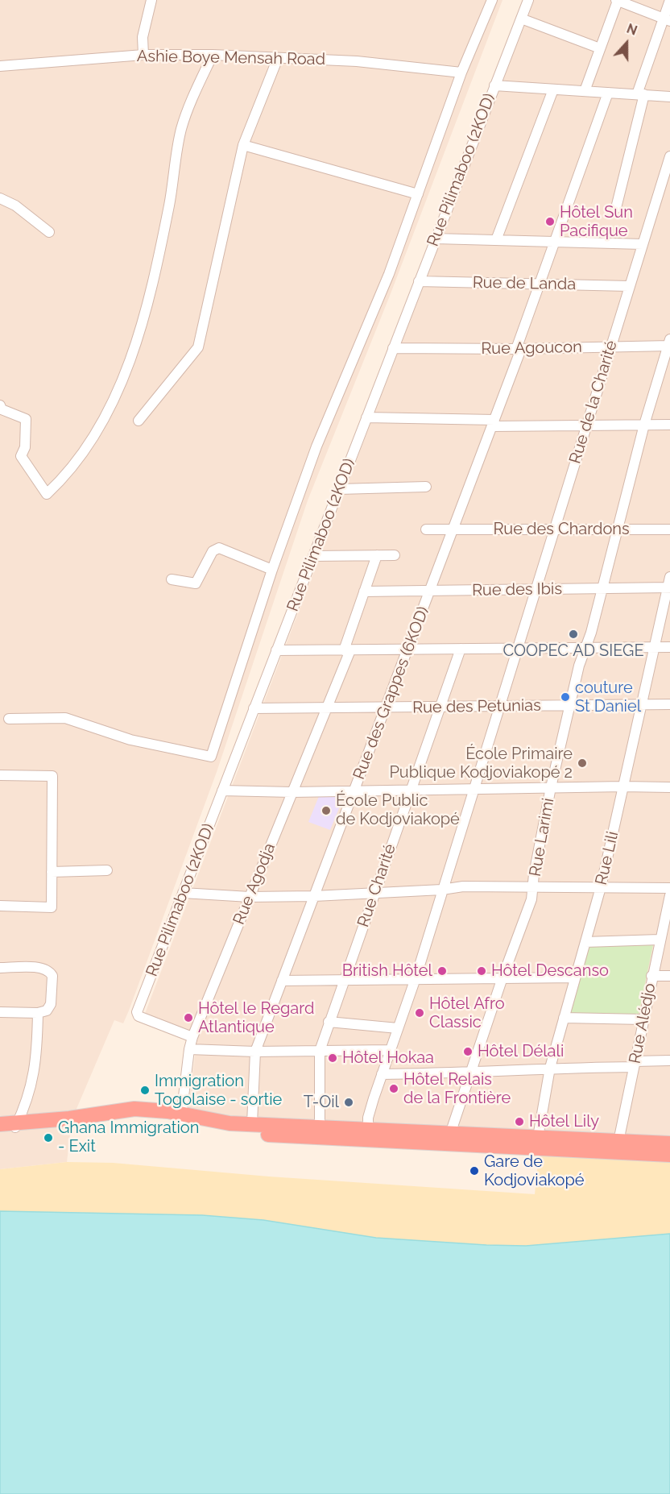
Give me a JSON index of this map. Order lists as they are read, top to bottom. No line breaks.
{"streets":{"street":["Ashie Boye Mensah Road","Rue Pilimaboo (2KOD)","Rue de Landa","Rue Agoucon","Rue de la Charité","Rue des Chardons","Rue des Ibis","Rue des Grappes (6KOD)","Rue des Petunias","Rue Larimi","Rue Lili","Rue Agodja","Rue Charité","Rue Alédjo"]},"crossings":[["Rue Pilimaboo (2KOD)","Rue de Landa"],["Rue Pilimaboo (2KOD)","Rue Agoucon"],["Rue Pilimaboo (2KOD)","Rue des Petunias"],["Rue Pilimaboo (2KOD)","Rue Agodja"],["Rue de Landa","Rue de la Charité"],["Rue de Landa","Rue des Grappes (6KOD)"],["Rue Agoucon","Rue de la Charité"],["Rue Agoucon","Rue des Grappes (6KOD)"],["Rue Agoucon","Rue Larimi"],["Rue de la Charité","Rue des Chardons"],["Rue de la Charité","Rue des Ibis"],["Rue de la Charité","Rue des Petunias"],["Rue des Chardons","Rue des Grappes (6KOD)"],["Rue des Chardons","Rue Larimi"],["Rue des Ibis","Rue des Grappes (6KOD)"],["Rue des Ibis","Rue Larimi"],["Rue des Ibis","Rue Lili"],["Rue des Ibis","Rue Agodja"],["Rue des Grappes (6KOD)","Rue des Petunias"],["Rue des Petunias","Rue Larimi"],["Rue des Petunias","Rue Lili"],["Rue des Petunias","Rue Agodja"],["Rue des Petunias","Rue Charité"]],"places":["Hôtel Sun Pacifique","COOPEC AD SIEGE","couture St Daniel","École Primaire Publique Kodjoviakopé 2","École Public de Kodjoviakopé","British Hôtel","Hôtel Descanso","Hôtel Afro Classic","Hôtel le Regard Atlantique","Hôtel Délali","Hôtel Hokaa","Hôtel Relais de la Frontière","Immigration Togolaise - sortie","T-Oil","Hôtel Lily","Ghana Immigration - Exit","Gare de Kodjoviakopé"],"north":"top"}
